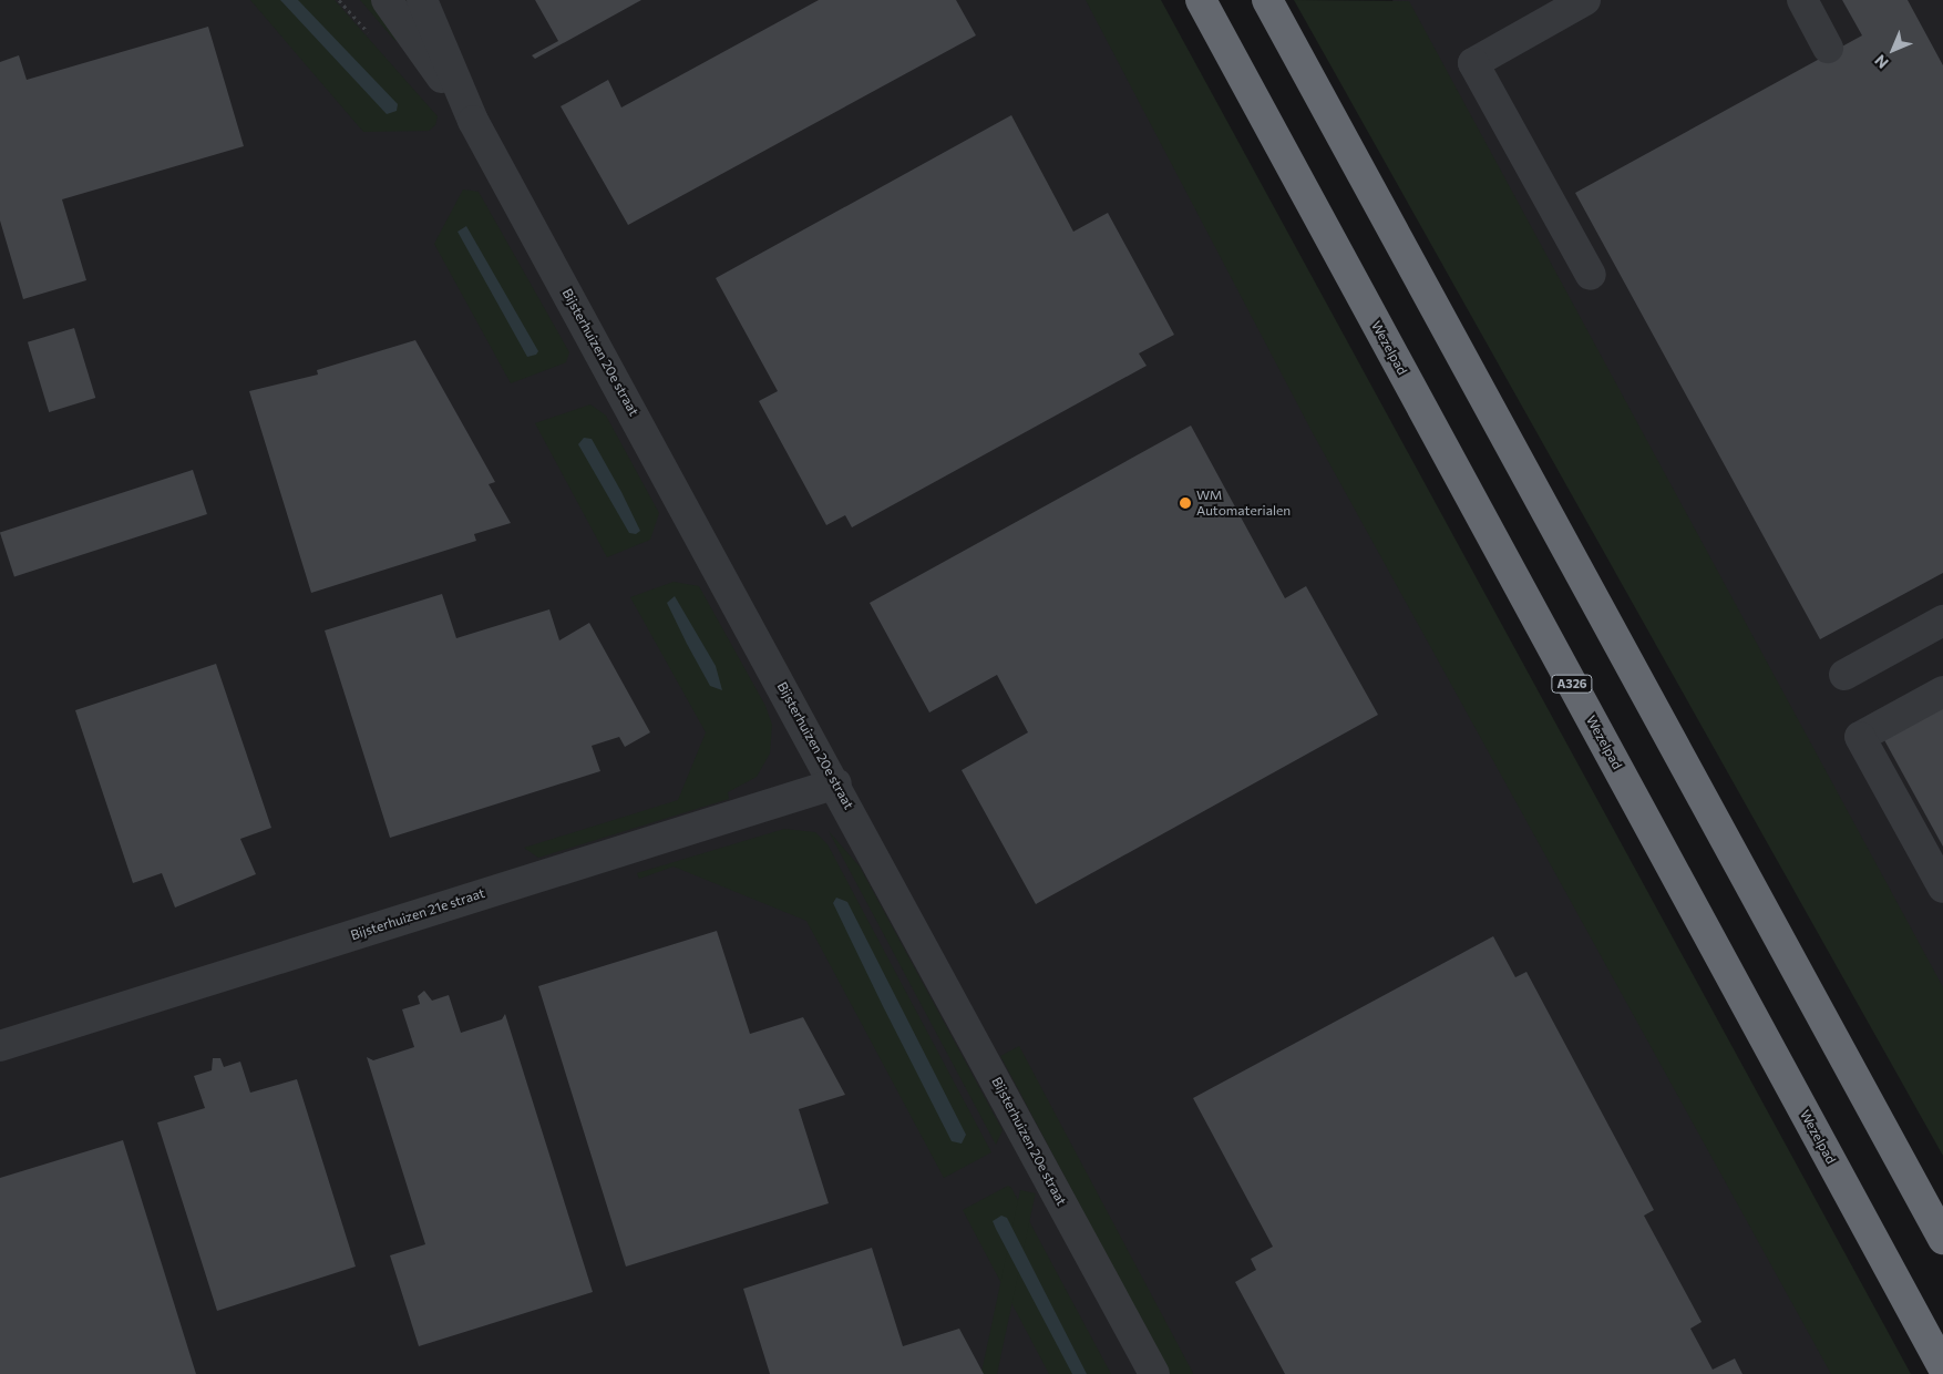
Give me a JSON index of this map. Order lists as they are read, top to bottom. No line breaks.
{"streets":{"highway":["Wezelpad","A326"],"street":["Bijsterhuizen 20e straat","Bijsterhuizen 21e straat"]},"crossings":[["Bijsterhuizen 20e straat","Bijsterhuizen 21e straat"]],"places":["WM Automaterialen"],"north":"bottom left"}
